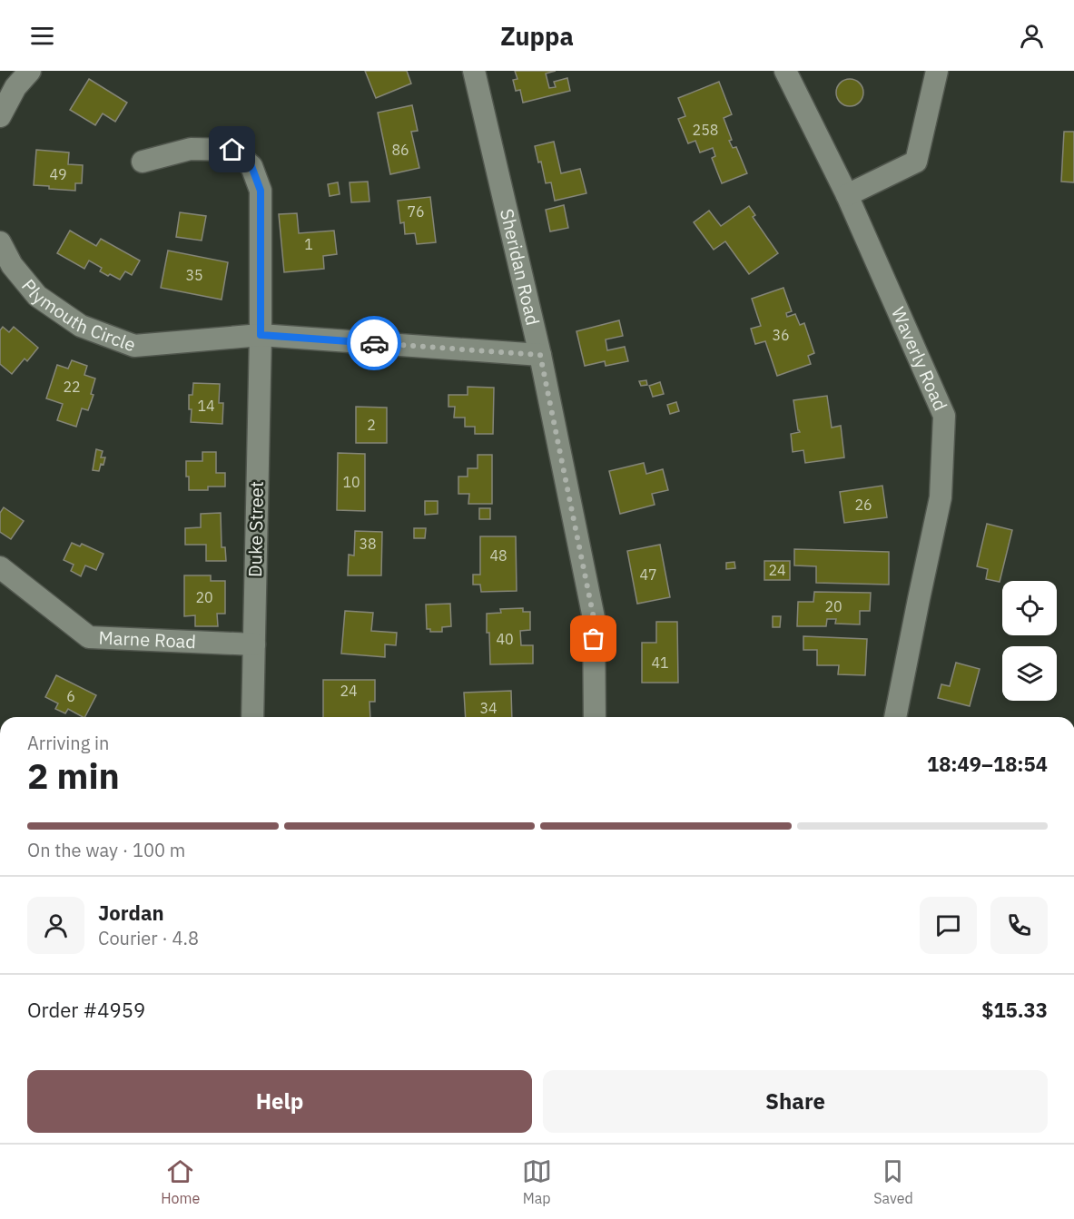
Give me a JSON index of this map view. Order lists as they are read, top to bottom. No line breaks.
{"streets":{"street":["Sheridan Road","Plymouth Circle","Waverly Road","Duke Street","Marne Road"]},"crossings":[["Sheridan Road","Plymouth Circle"],["Plymouth Circle","Duke Street"],["Duke Street","Marne Road"]],"house_numbers":["258","86","49","76","1","35","36","22","14","2","10","26","38","48","24","47","20","20","40","41","24","6","34"],"page":{"header":"Zuppa","heading":["2 min","Arriving in","18:49–18:54"],"panel":["Jordan","Courier · 4.8","Order #4959","$15.33"],"bar":"On the way · 100 m","buttons":["Help","Share"],"tabs":["Home","Map","Saved"]}}
